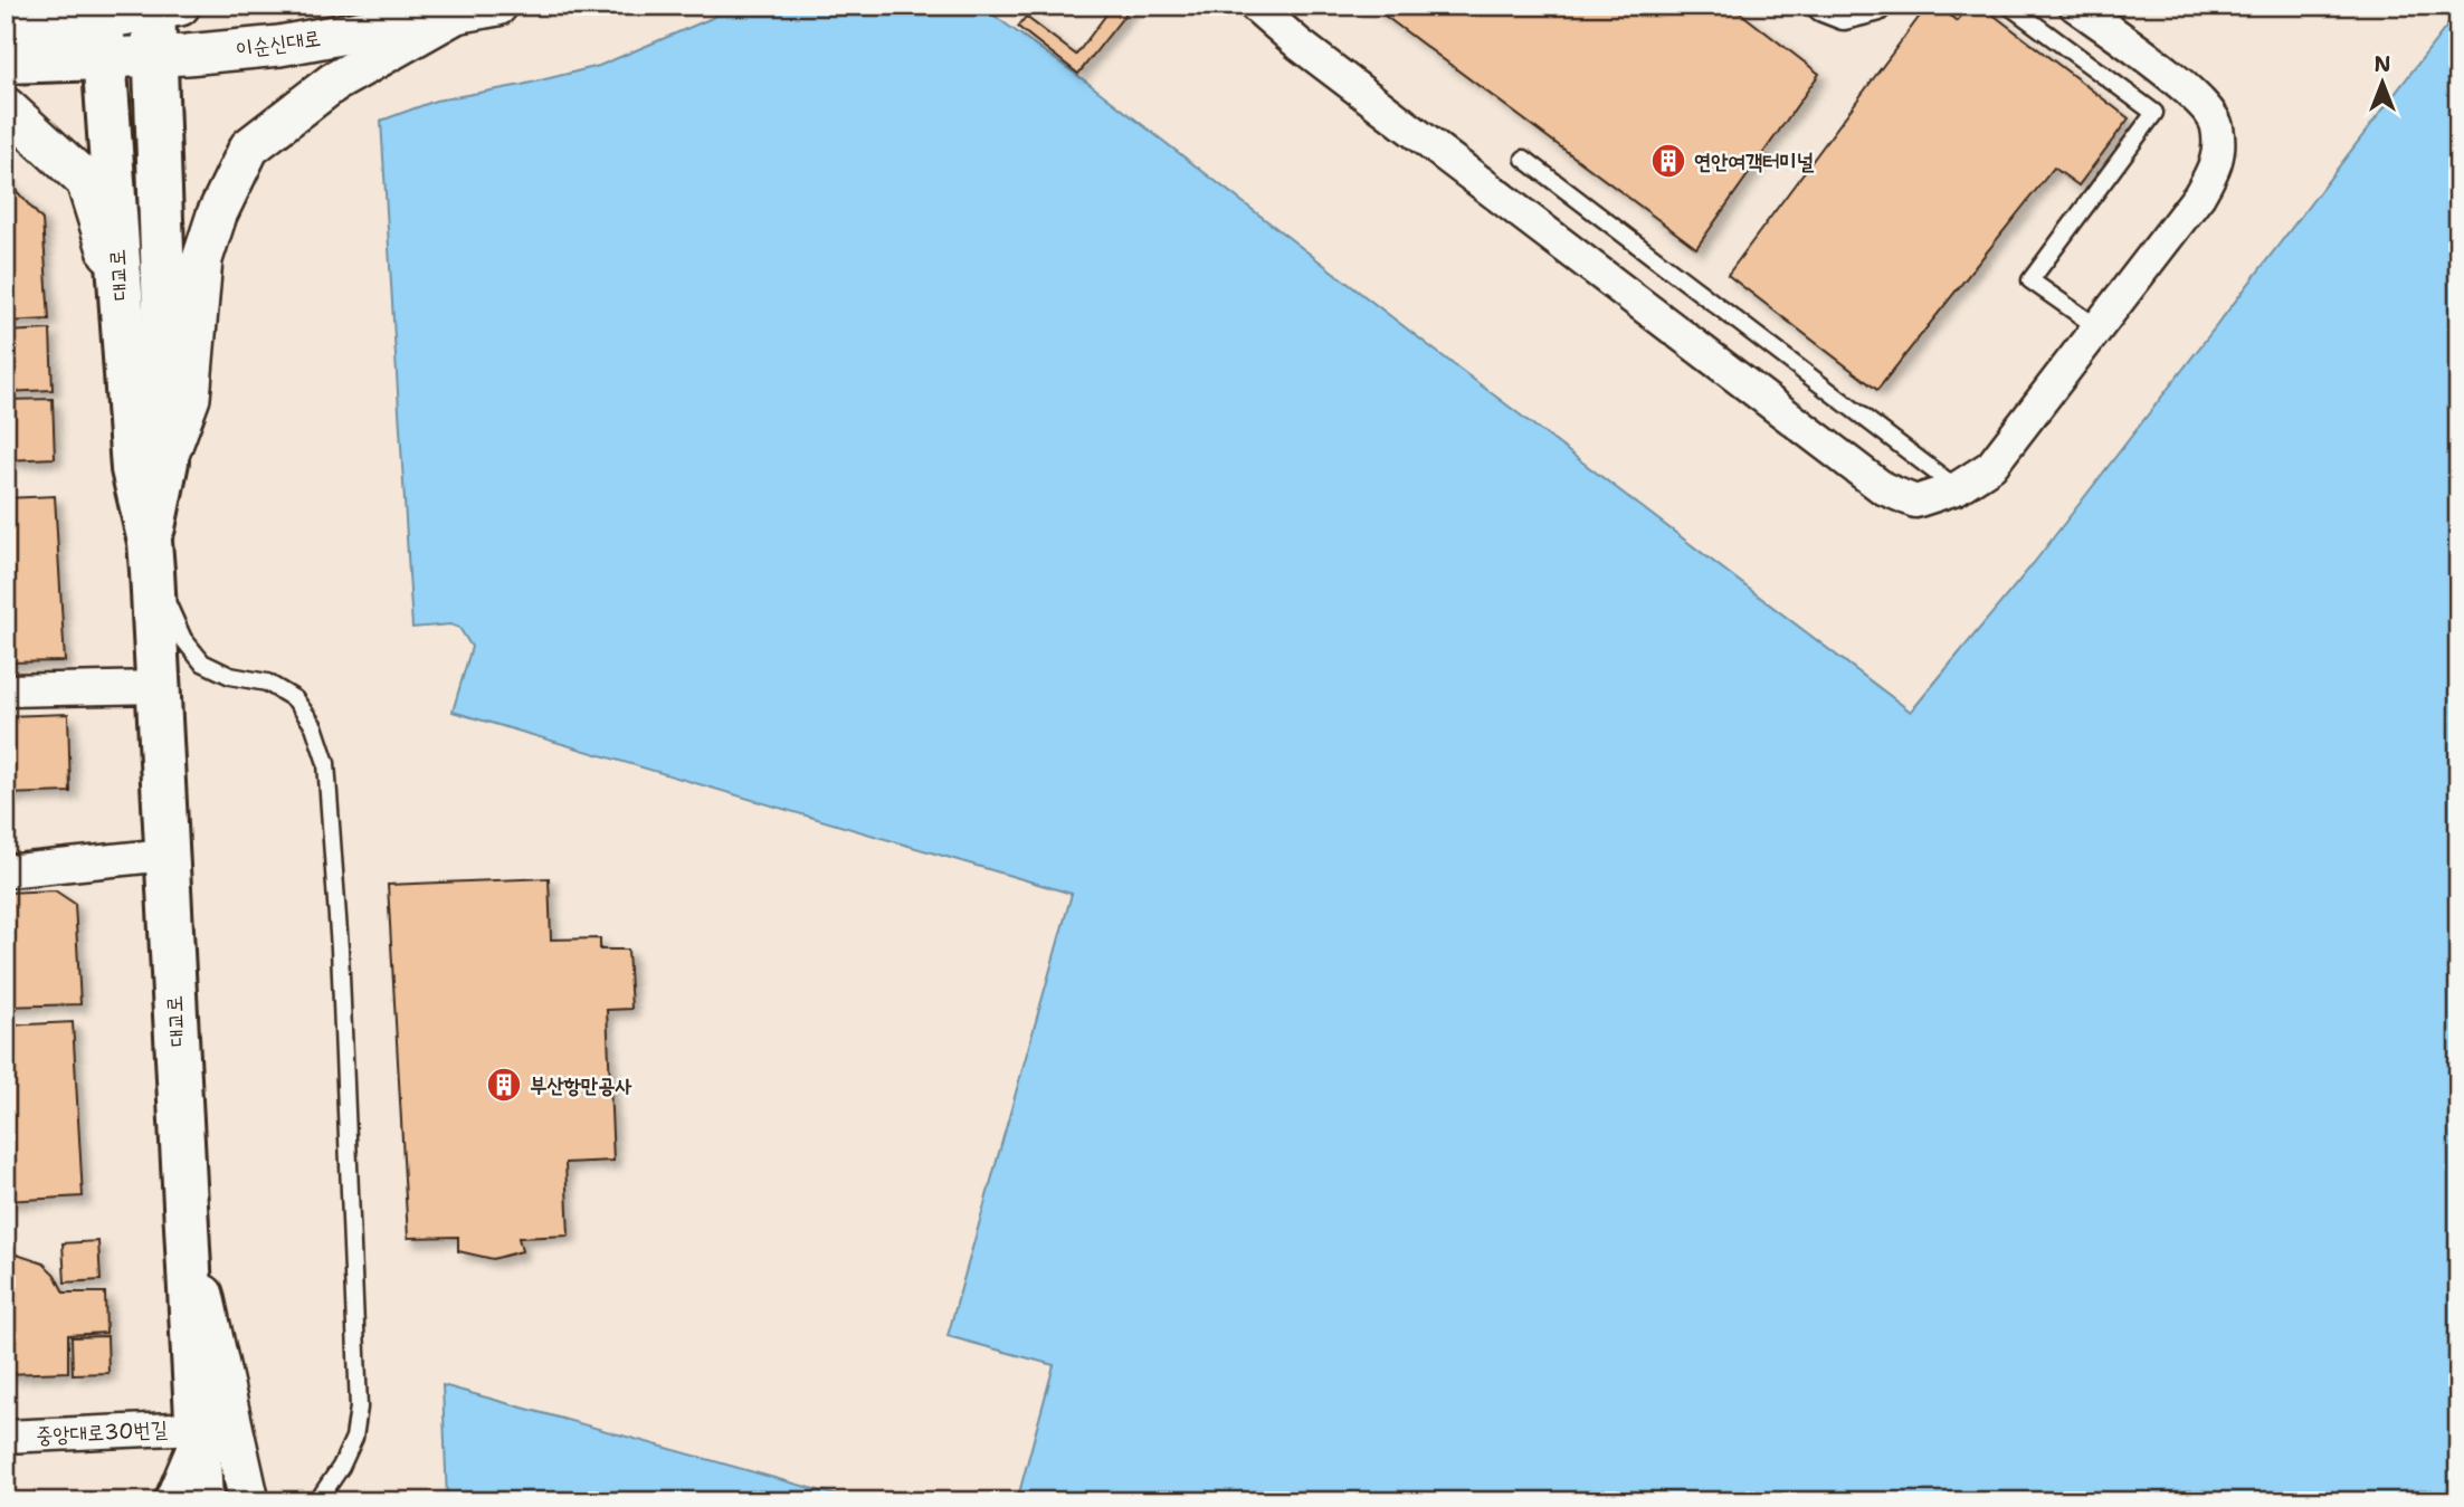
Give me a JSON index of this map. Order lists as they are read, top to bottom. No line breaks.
{"streets":{"main road":["대교로"],"street":["이순신대로","중앙대로30번길"]},"crossings":[["이순신대로","대교로"],["대교로","중앙대로30번길"]],"places":{"building":["연안여객터미널","부산항만공사"]},"north":"top"}
